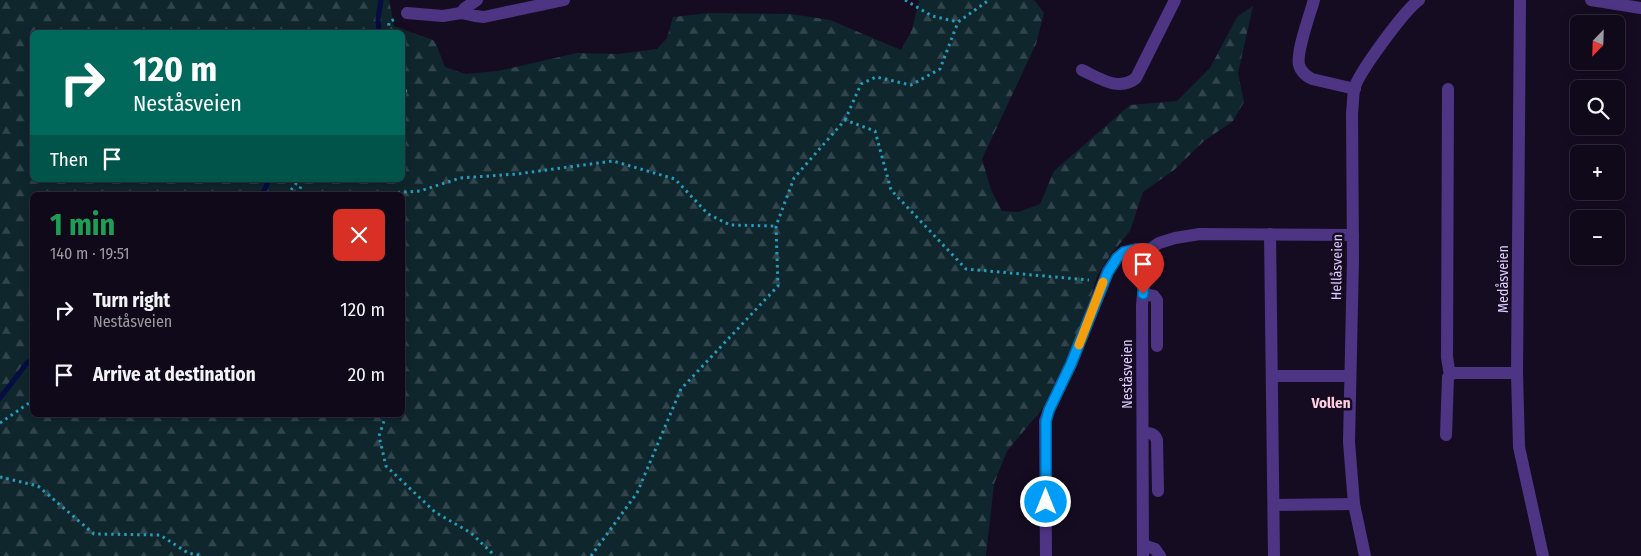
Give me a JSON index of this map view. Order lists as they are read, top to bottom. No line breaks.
{"streets":{"street":["Hellåsveien","Medåsveien","Neståsveien"]},"districts":["Vollen"],"north":"bottom left","page":{"map_buttons":["+","−"],"turn":["120 m","Neståsveien"],"then":"Then","heading":["1 min","140 m · 19:51"],"list":[{"name":"Turn right","note":"Neståsveien","value":"120 m"},{"name":"Arrive at destination","value":"20 m"}]}}
